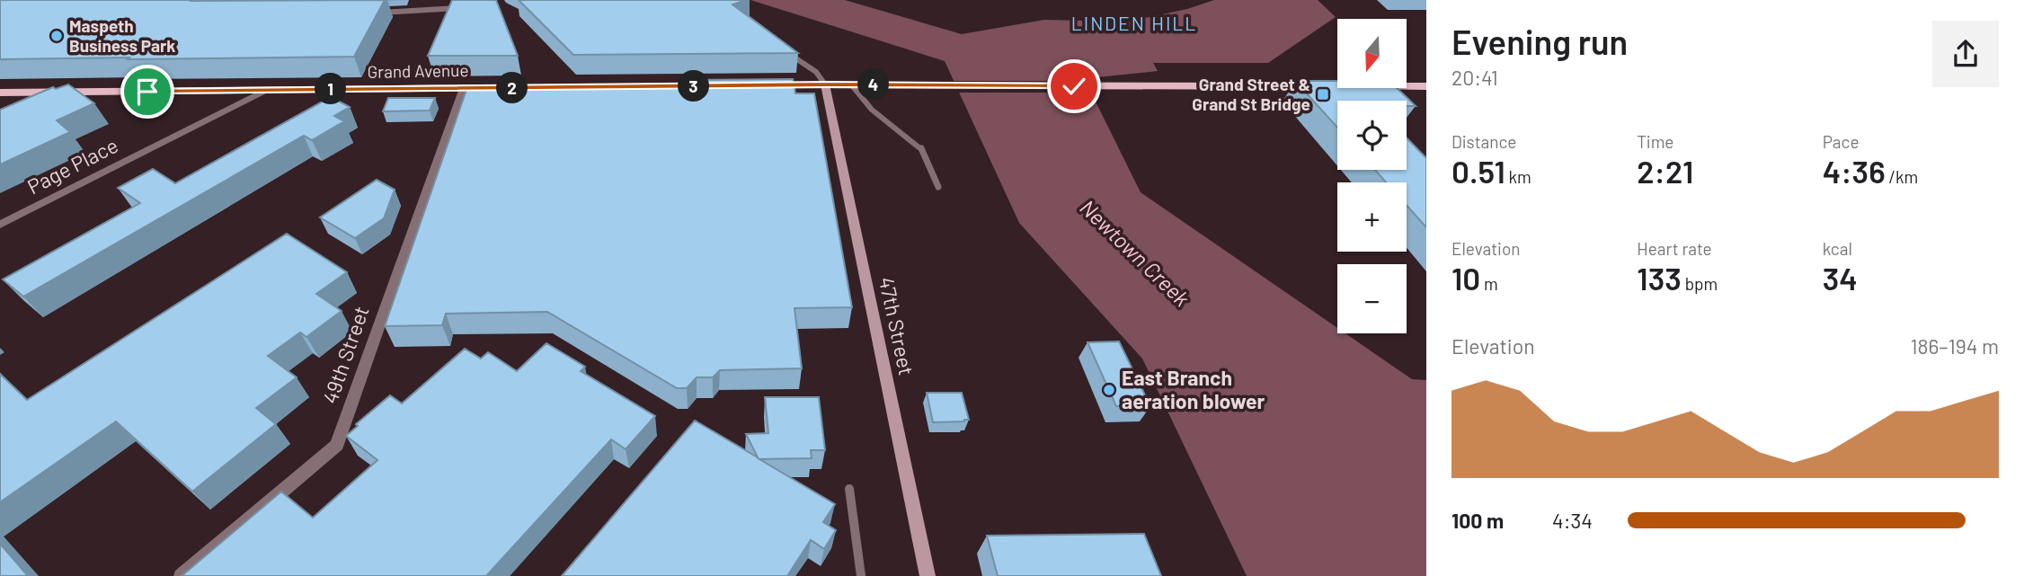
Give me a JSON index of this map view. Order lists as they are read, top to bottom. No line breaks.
{"streets":{"main road":["Grand Avenue","47th Street"],"street":["Page Place","49th Street"]},"crossings":[["Grand Avenue","Page Place"],["Grand Avenue","49th Street"]],"districts":["LINDEN HILL"],"water":["Newtown Creek"],"places":{"other":["Maspeth Business Park","East Branch aeration blower"],"transit":["Grand Street & Grand St Bridge"]},"north":"bottom","page":{"heading":["Evening run","20:41"],"map_buttons":["+","−"],"pins":["4","3","2","1"],"stats":[["Distance","0.51 km"],["Time","2:21"],["Pace","4:36 /km"],["Elevation","10 m"],["Heart rate","133 bpm"],["kcal","34"]],"chart":["Elevation","186–194 m"],"list":[{"name":"100 m","note":"4:34"}]}}
